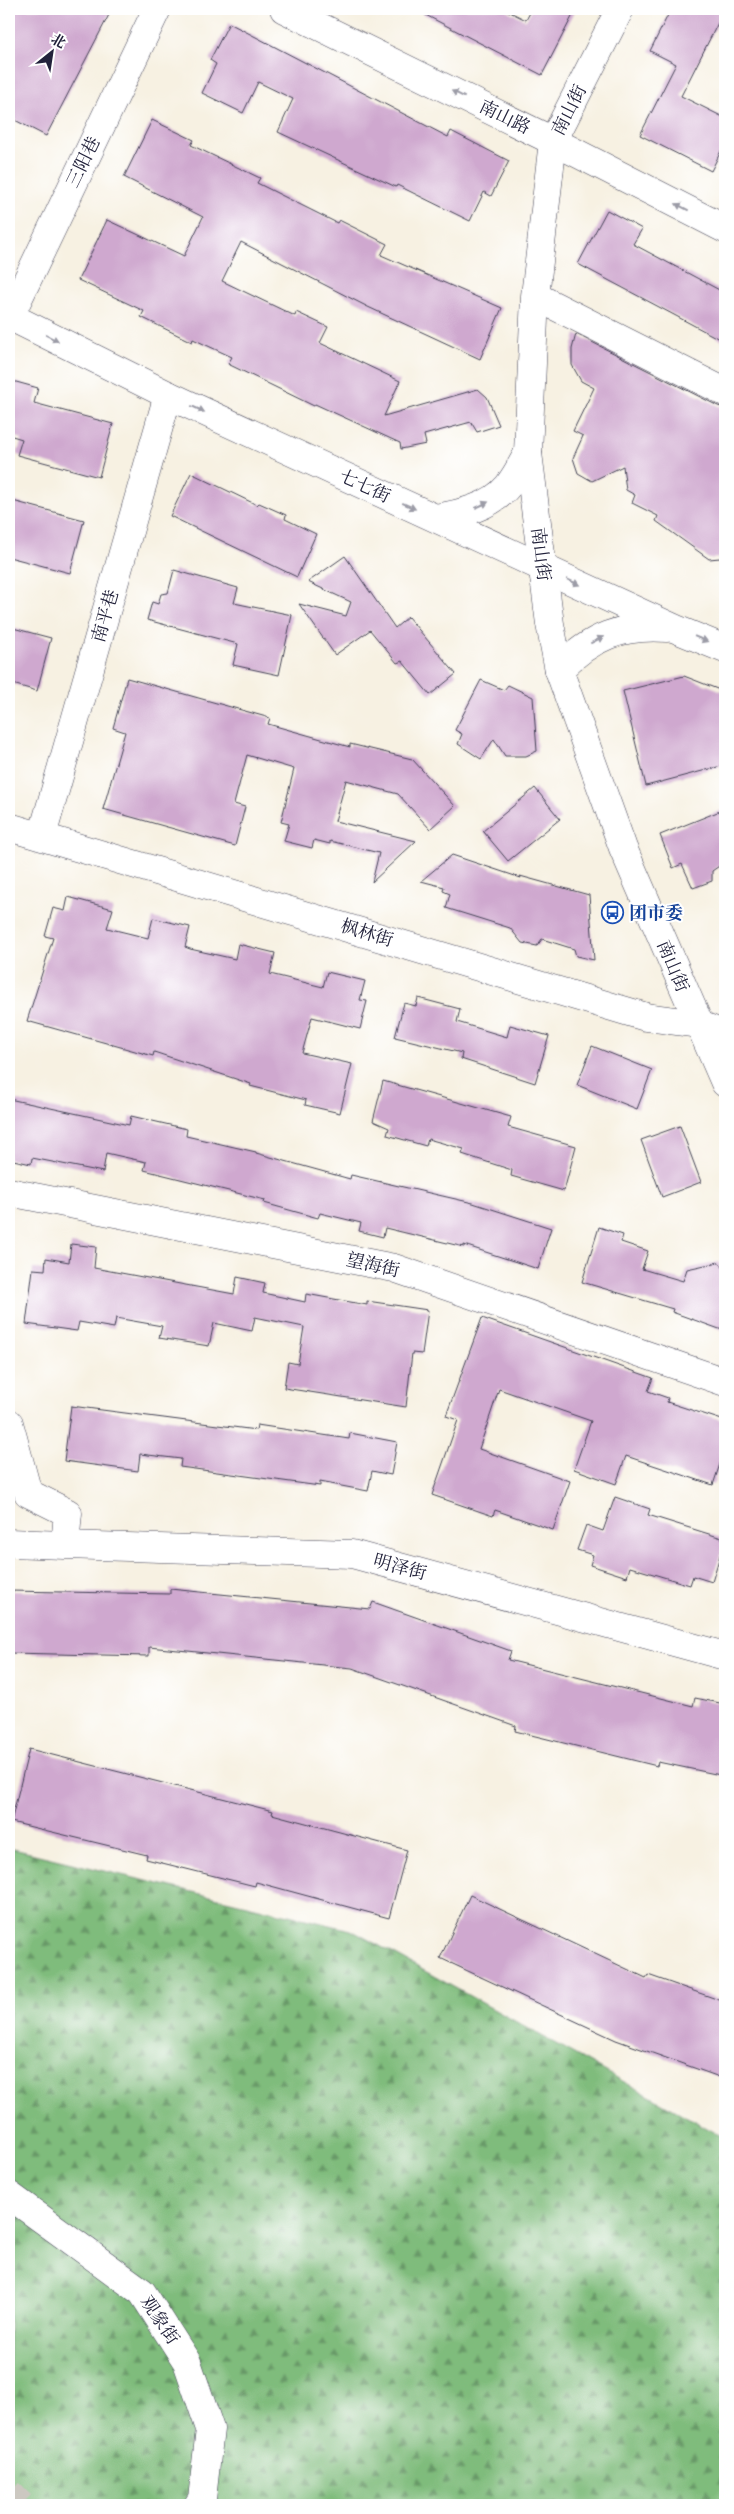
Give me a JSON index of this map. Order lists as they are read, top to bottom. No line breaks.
{"streets":{"street":["南山街","南山路","三阳巷","七七街","南平巷","枫林街","望海街","明泽街","观象街"]},"crossings":[["南山街","南山路"],["南山街","七七街"],["南山街","枫林街"],["三阳巷","七七街"],["七七街","南平巷"],["南平巷","枫林街"]],"one_way":["南山路","七七街"],"places":{"bus stop":["团市委"]},"north":"top right"}
